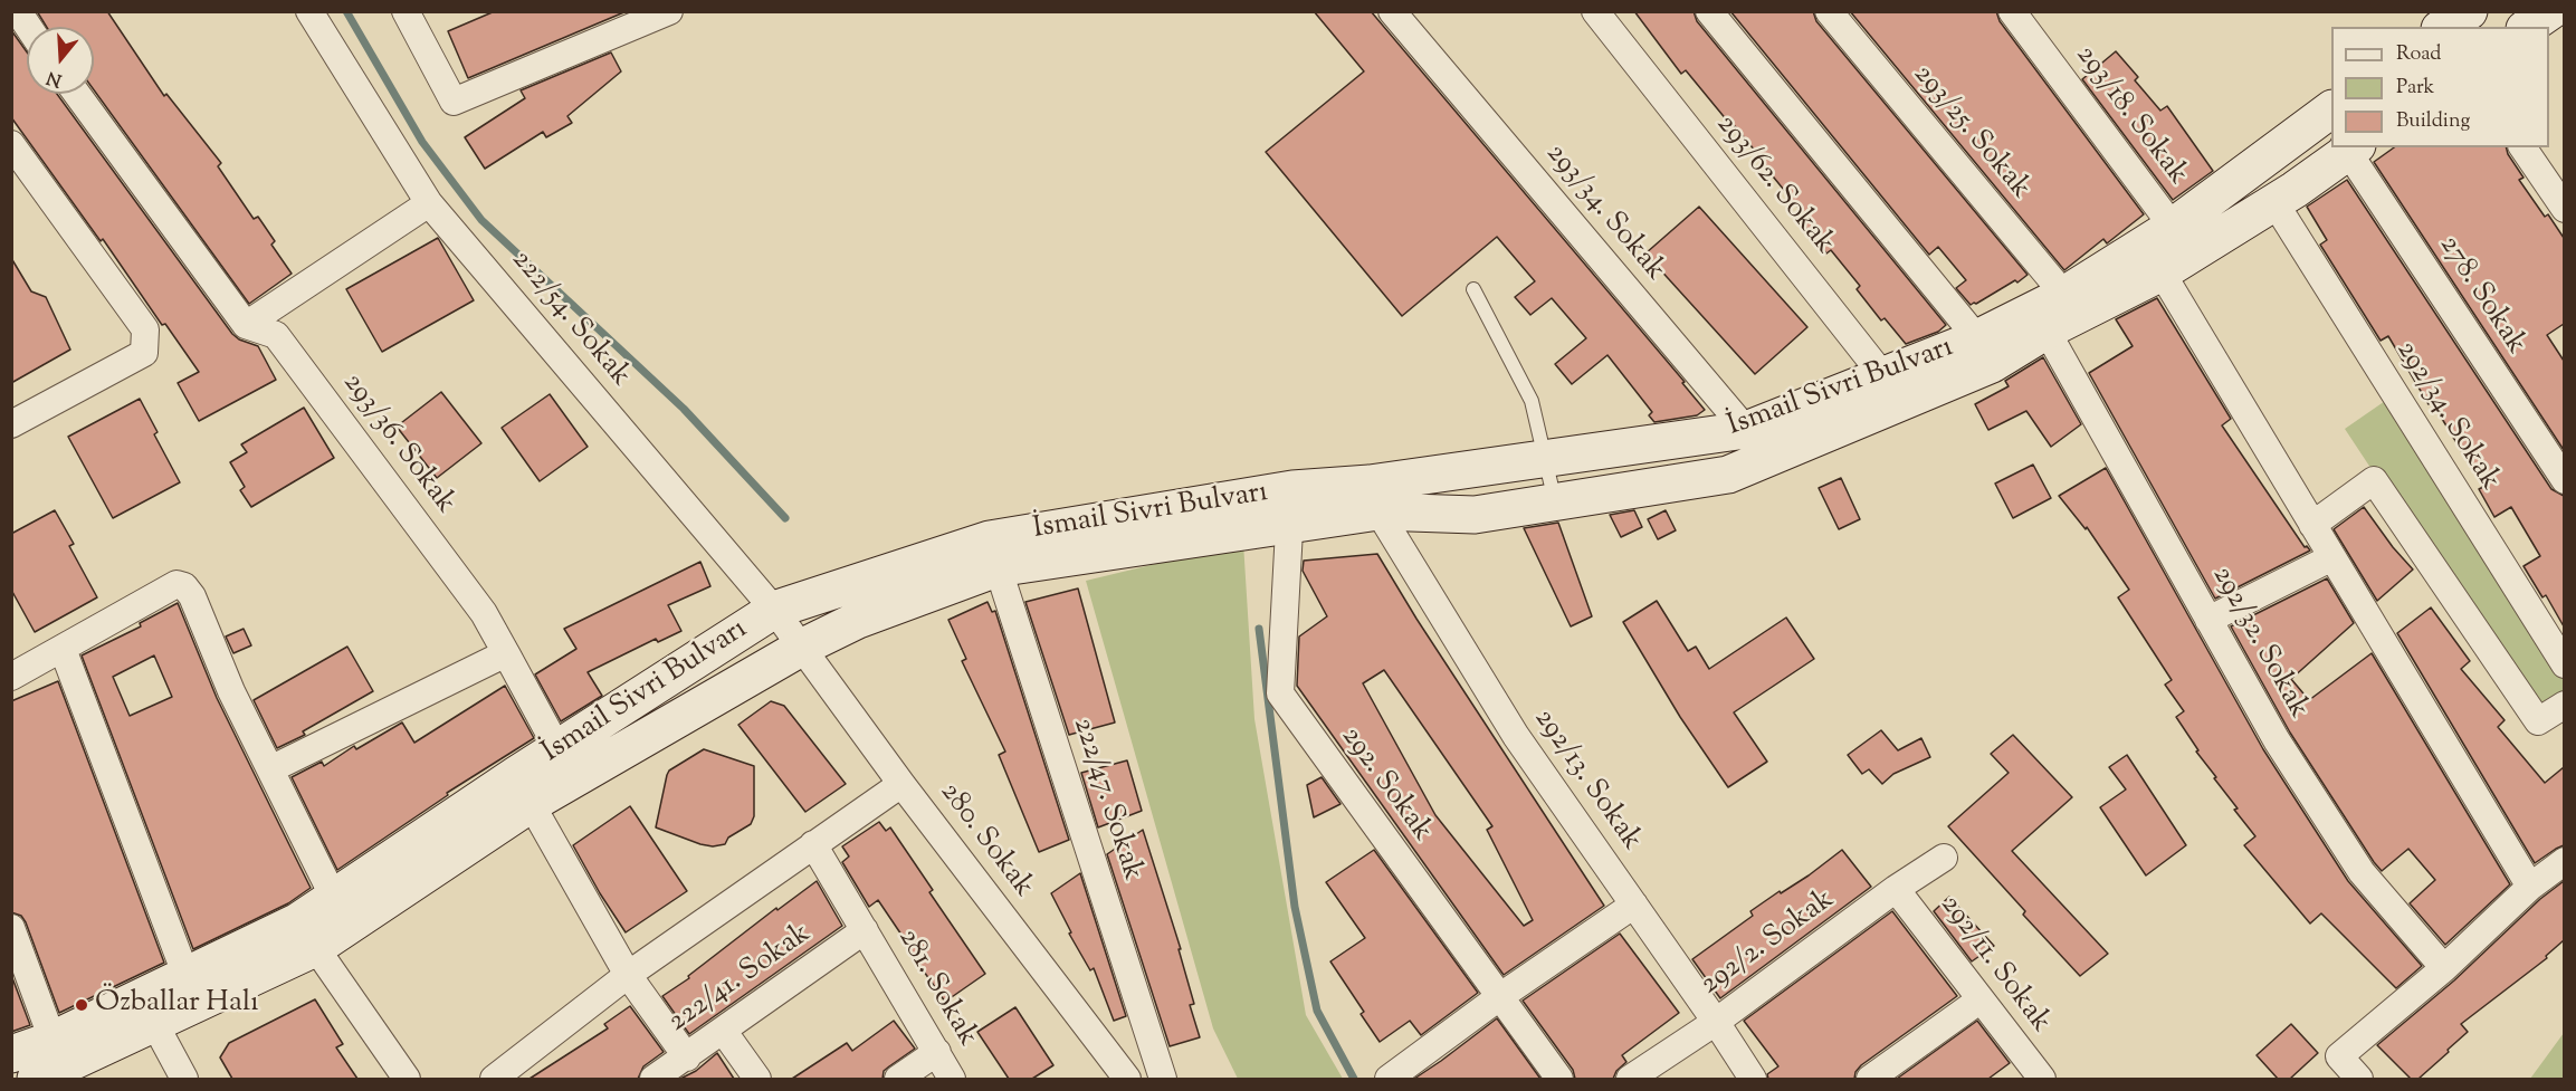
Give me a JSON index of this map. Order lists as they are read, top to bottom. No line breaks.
{"streets":{"main road":["İsmail Sivri Bulvarı"],"street":["293/18. Sokak","293/25. Sokak","293/62. Sokak","293/34. Sokak","278. Sokak","222/54. Sokak","292/34. Sokak","293/36. Sokak","292/32. Sokak","292/13. Sokak","292. Sokak","222/47. Sokak","280. Sokak","292/2. Sokak","292/11. Sokak","222/41. Sokak","281. Sokak"]},"crossings":[["293/18. Sokak","İsmail Sivri Bulvarı"],["293/25. Sokak","İsmail Sivri Bulvarı"],["293/62. Sokak","İsmail Sivri Bulvarı"],["293/34. Sokak","İsmail Sivri Bulvarı"],["222/54. Sokak","İsmail Sivri Bulvarı"],["222/54. Sokak","280. Sokak"],["İsmail Sivri Bulvarı","292/34. Sokak"],["İsmail Sivri Bulvarı","293/36. Sokak"],["İsmail Sivri Bulvarı","292/32. Sokak"],["İsmail Sivri Bulvarı","292/13. Sokak"],["İsmail Sivri Bulvarı","292. Sokak"],["İsmail Sivri Bulvarı","222/47. Sokak"],["İsmail Sivri Bulvarı","280. Sokak"],["292/13. Sokak","292/2. Sokak"],["292/2. Sokak","292/11. Sokak"],["222/41. Sokak","281. Sokak"]],"places":["Özballar Halı"],"legend":["Road","Park","Building"],"north":"bottom"}
